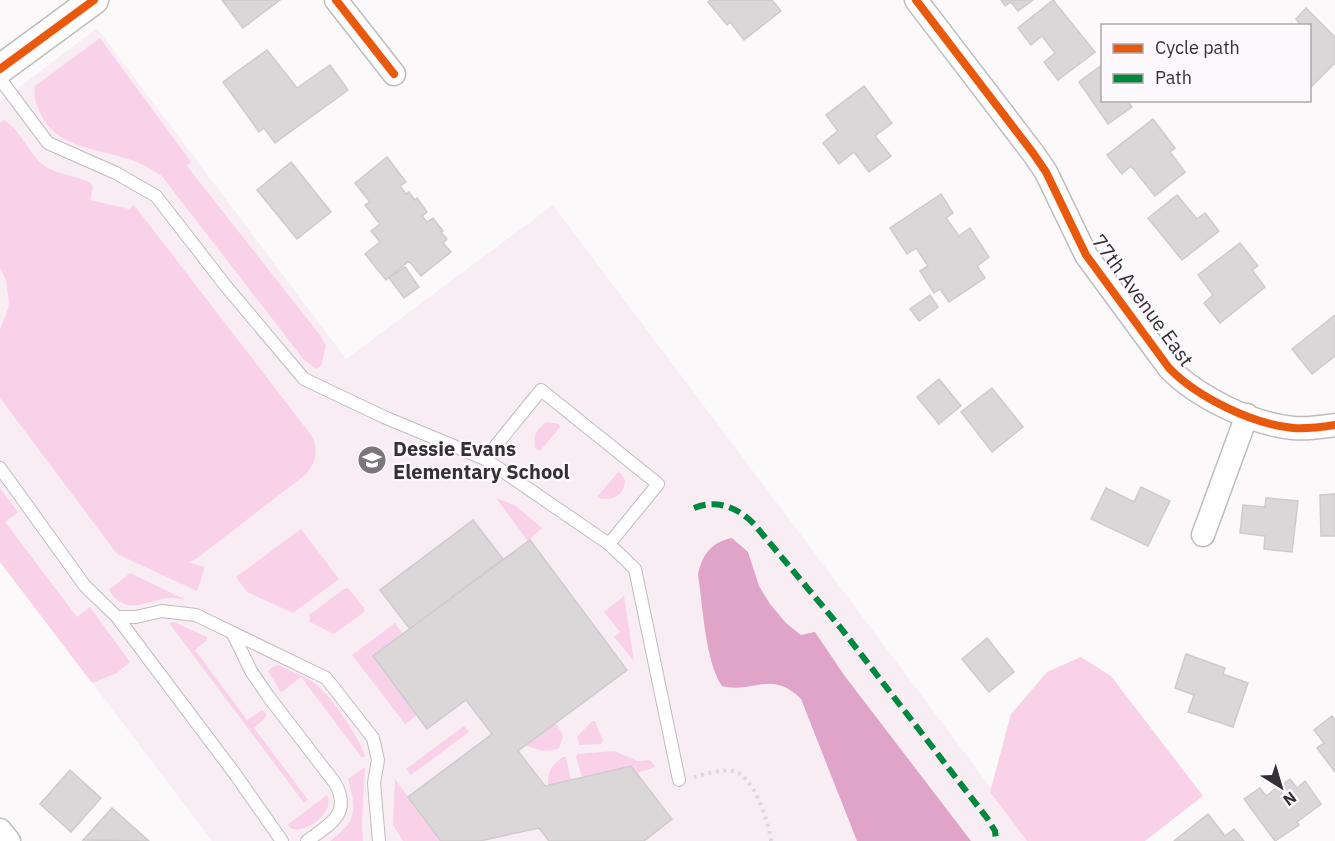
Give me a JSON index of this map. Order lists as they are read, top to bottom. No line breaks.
{"streets":{"street":["77th Avenue East"]},"places":{"school or university":["Dessie Evans Elementary School"]},"legend":["Cycle path","Path"],"north":"bottom right"}
